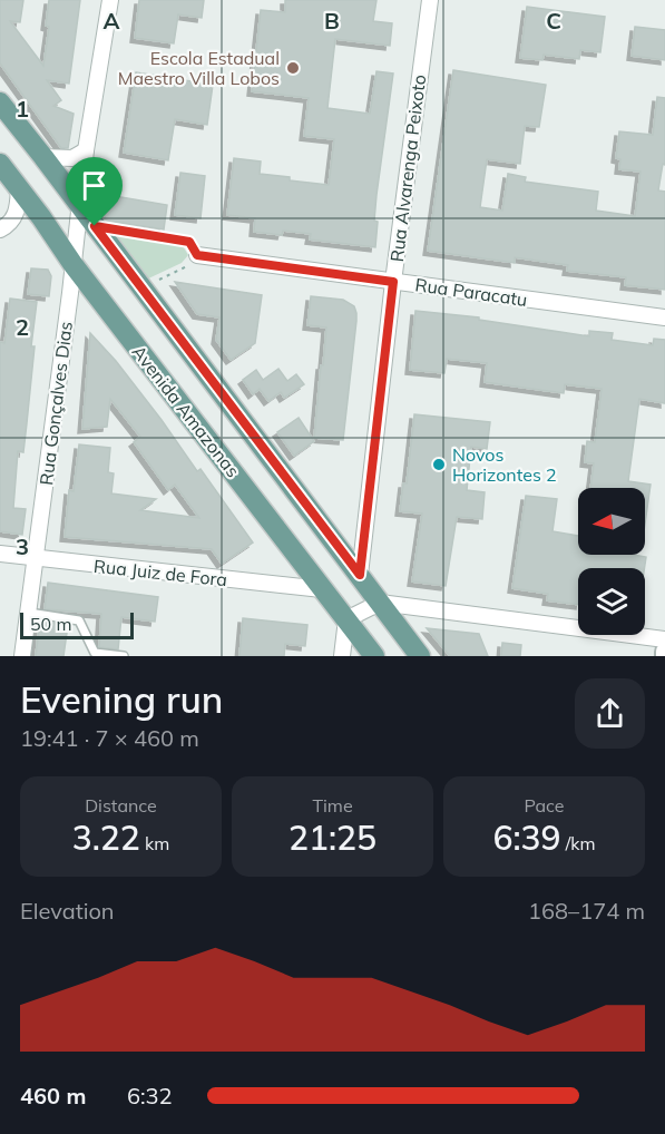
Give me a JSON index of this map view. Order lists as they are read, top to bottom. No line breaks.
{"streets":{"main road":["Avenida Amazonas"],"street":["Rua Alvarenga Peixoto","Rua Paracatu","Rua Gonçalves Dias","Rua Juiz de Fora"]},"crossings":[["Rua Alvarenga Peixoto","Rua Paracatu"],["Rua Alvarenga Peixoto","Avenida Amazonas"],["Rua Gonçalves Dias","Avenida Amazonas"],["Rua Gonçalves Dias","Rua Juiz de Fora"],["Avenida Amazonas","Rua Juiz de Fora"]],"places":["Escola Estadual Maestro Villa Lobos","Novos Horizontes 2"],"scale_bar":"50 m","north":"left","page":{"scale":"50 m","heading":["Evening run","19:41 · 7 × 460 m"],"stats":[["Distance","3.22 km"],["Time","21:25"],["Pace","6:39 /km"]],"chart":["Elevation","168–174 m"],"list":[{"name":"460 m","note":"6:32"}]},"grid":{"columns":["A","B","C"],"rows":["1","2","3"]}}
